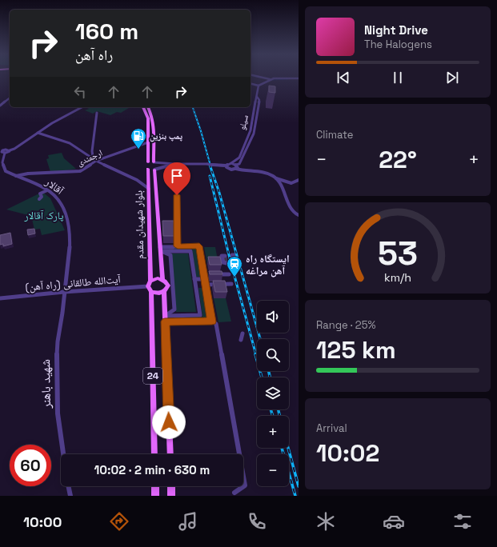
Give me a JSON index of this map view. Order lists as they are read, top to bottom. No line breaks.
{"streets":{"main road":["بلوار شهیدان مقدم","24"],"street":["سیلو","ارجمندی","آقالار","(راه آهن) آیت‌الله طالقانی","شهید باهنر"]},"crossings":[["ارجمندی","آقالار"],["ارجمندی","24"],["آقالار","(راه آهن) آیت‌الله طالقانی"],["آقالار","شهید باهنر"],["بلوار شهیدان مقدم","(راه آهن) آیت‌الله طالقانی"],["بلوار شهیدان مقدم","24"],["(راه آهن) آیت‌الله طالقانی","24"],["(راه آهن) آیت‌الله طالقانی","شهید باهنر"]],"parks":["پارک آقالار"],"places":{"fuel station":["پمپ بنزین"],"station":["ایستگاه راه آهن مراغه"]},"page":{"turn":["160 m","راه آهن"],"song":["Night Drive","The Halogens"],"tile":["Climate",["Range · 25%","125 km"],["Arrival","10:02"]],"heat":["−","22°","+"],"map_buttons":["+","−"],"limit":"60","trip":"10:02 · 2 min · 630 m","tabs":"10:00","gauge":["53","km/h"]}}
